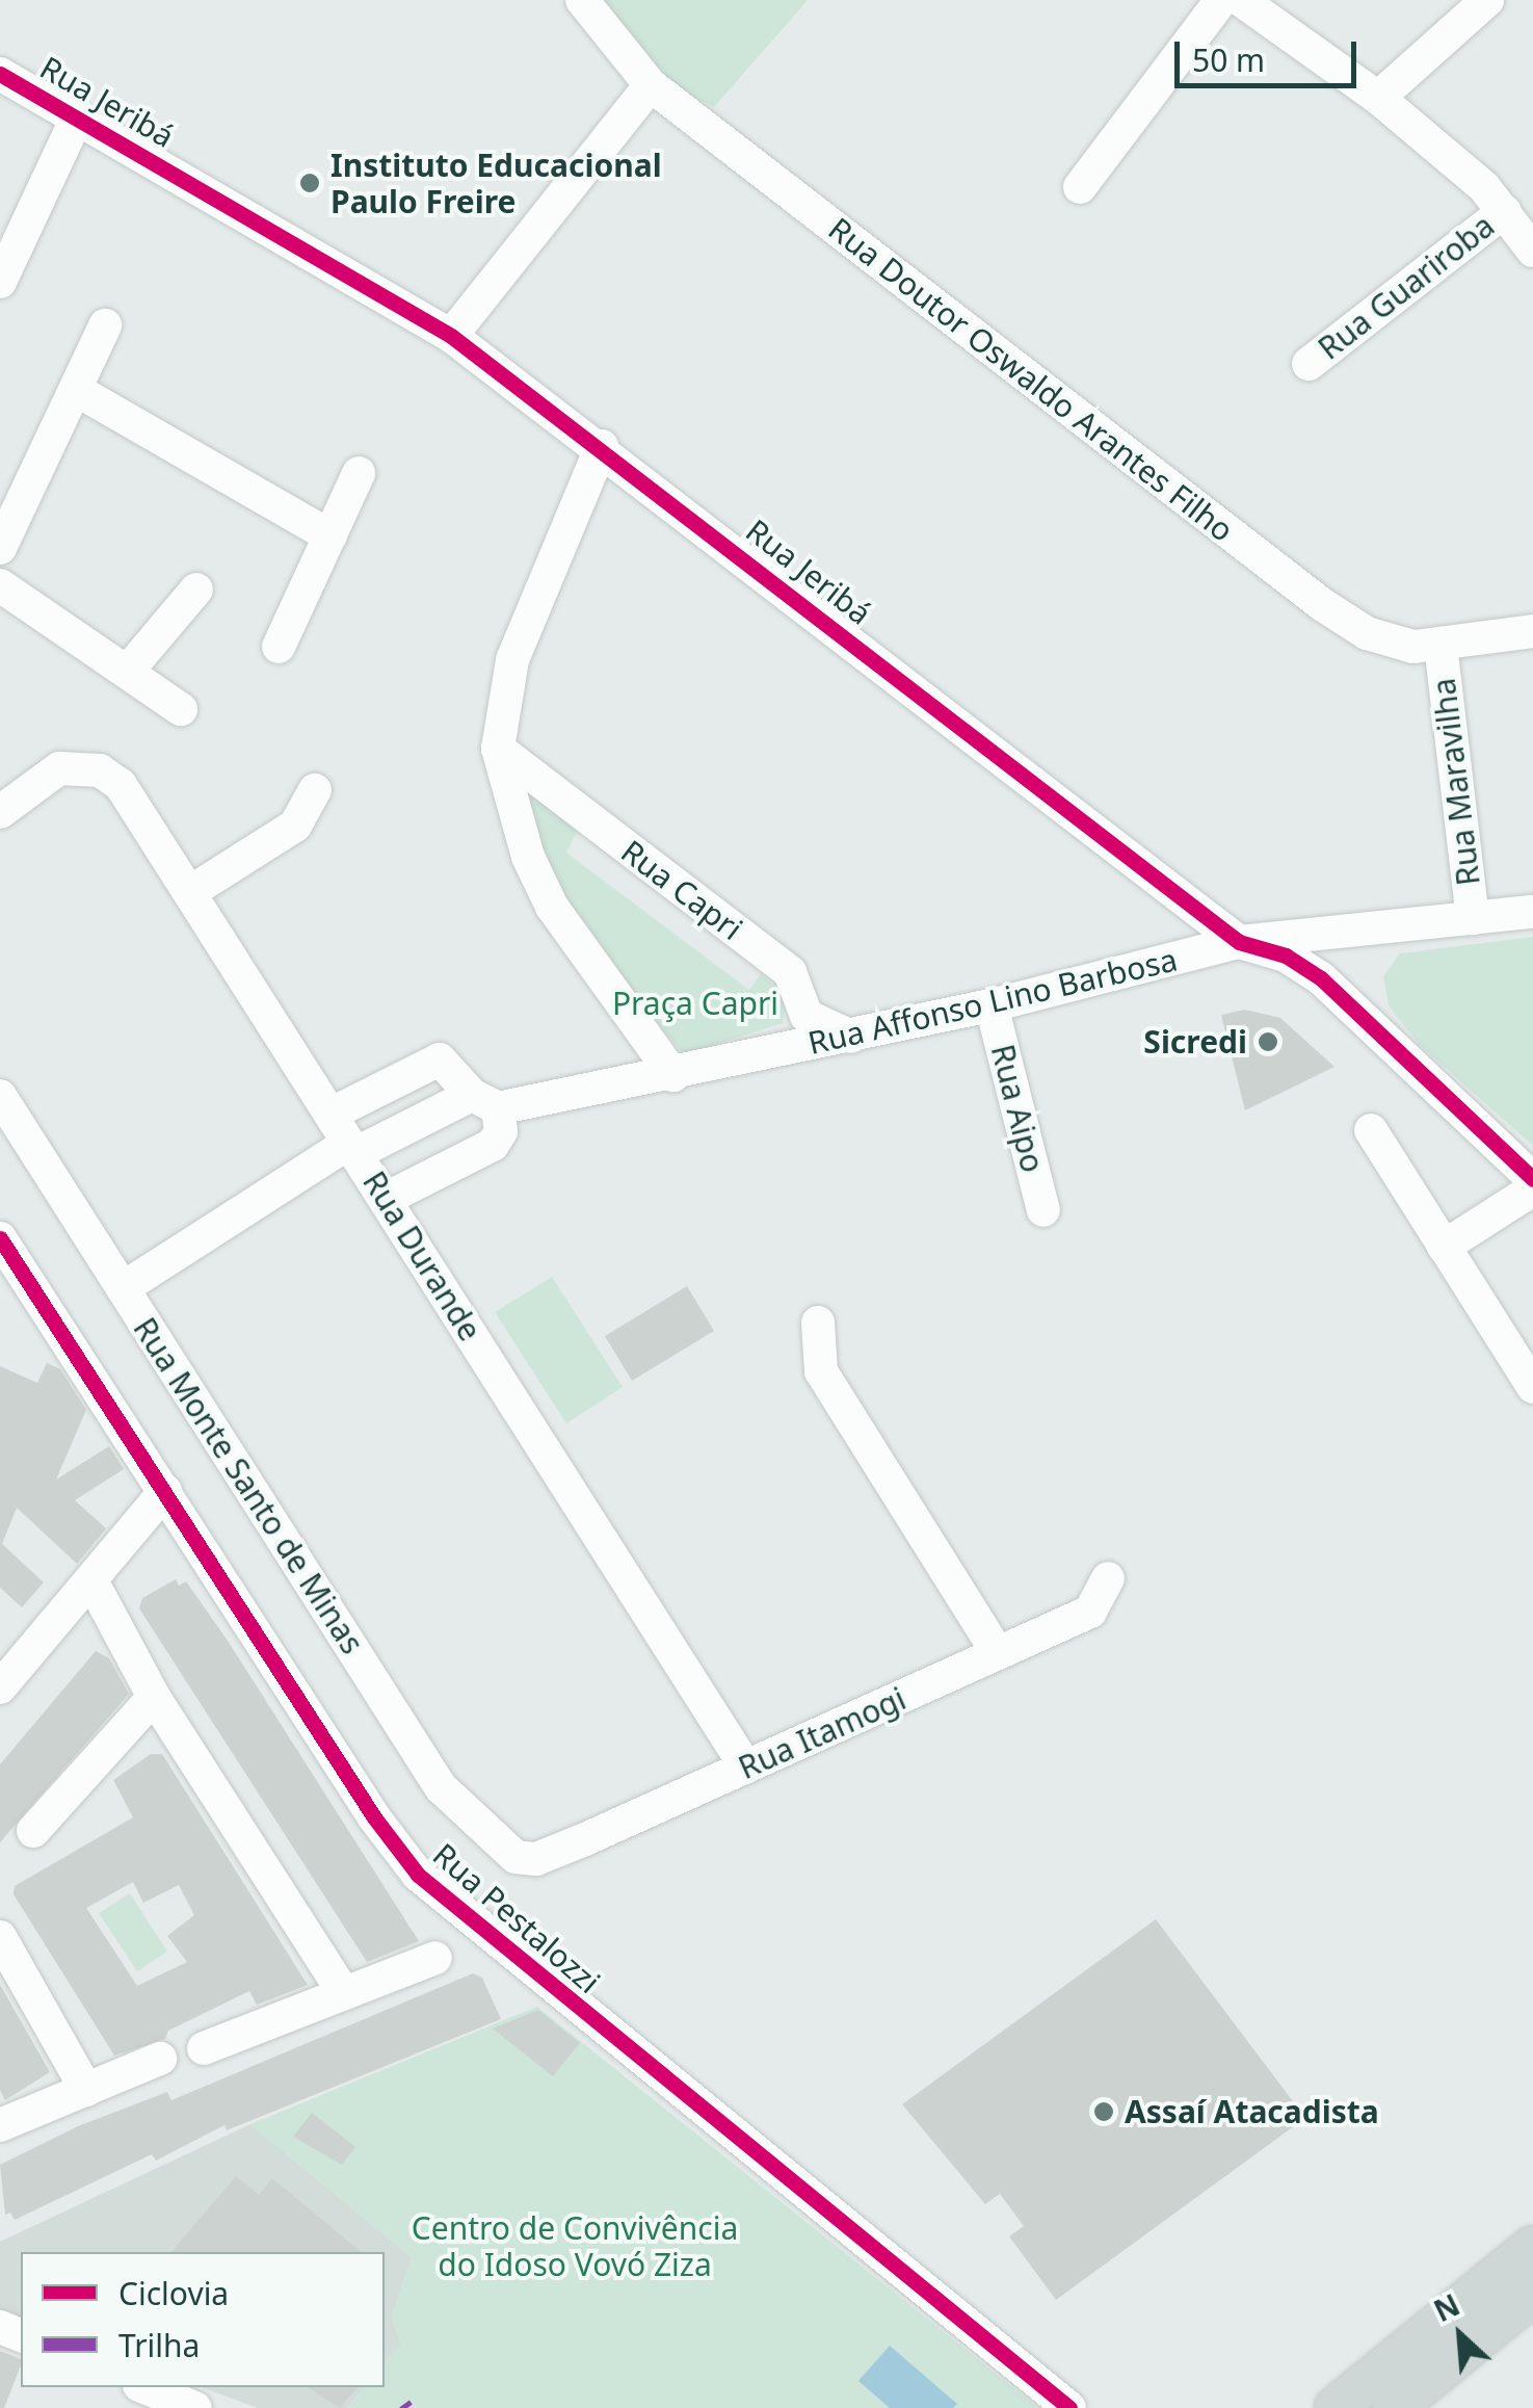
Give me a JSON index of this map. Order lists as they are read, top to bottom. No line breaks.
{"streets":{"street":["Rua Jeribá","Rua Guariroba","Rua Doutor Oswaldo Arantes Filho","Rua Maravilha","Rua Capri","Rua Affonso Lino Barbosa","Rua Aipo","Rua Durande","Rua Monte Santo de Minas","Rua Itamogi","Rua Pestalozzi"]},"crossings":[["Rua Jeribá","Rua Affonso Lino Barbosa"],["Rua Doutor Oswaldo Arantes Filho","Rua Maravilha"],["Rua Maravilha","Rua Affonso Lino Barbosa"],["Rua Capri","Rua Affonso Lino Barbosa"],["Rua Affonso Lino Barbosa","Rua Aipo"],["Rua Affonso Lino Barbosa","Rua Durande"],["Rua Durande","Rua Itamogi"],["Rua Monte Santo de Minas","Rua Itamogi"]],"parks":["Praça Capri","Centro de Convivência do Idoso Vovó Ziza"],"places":["Instituto Educacional Paulo Freire","Sicredi","Assaí Atacadista"],"legend":["Ciclovia","Trilha"],"scale_bar":"50 m","north":"top left"}
